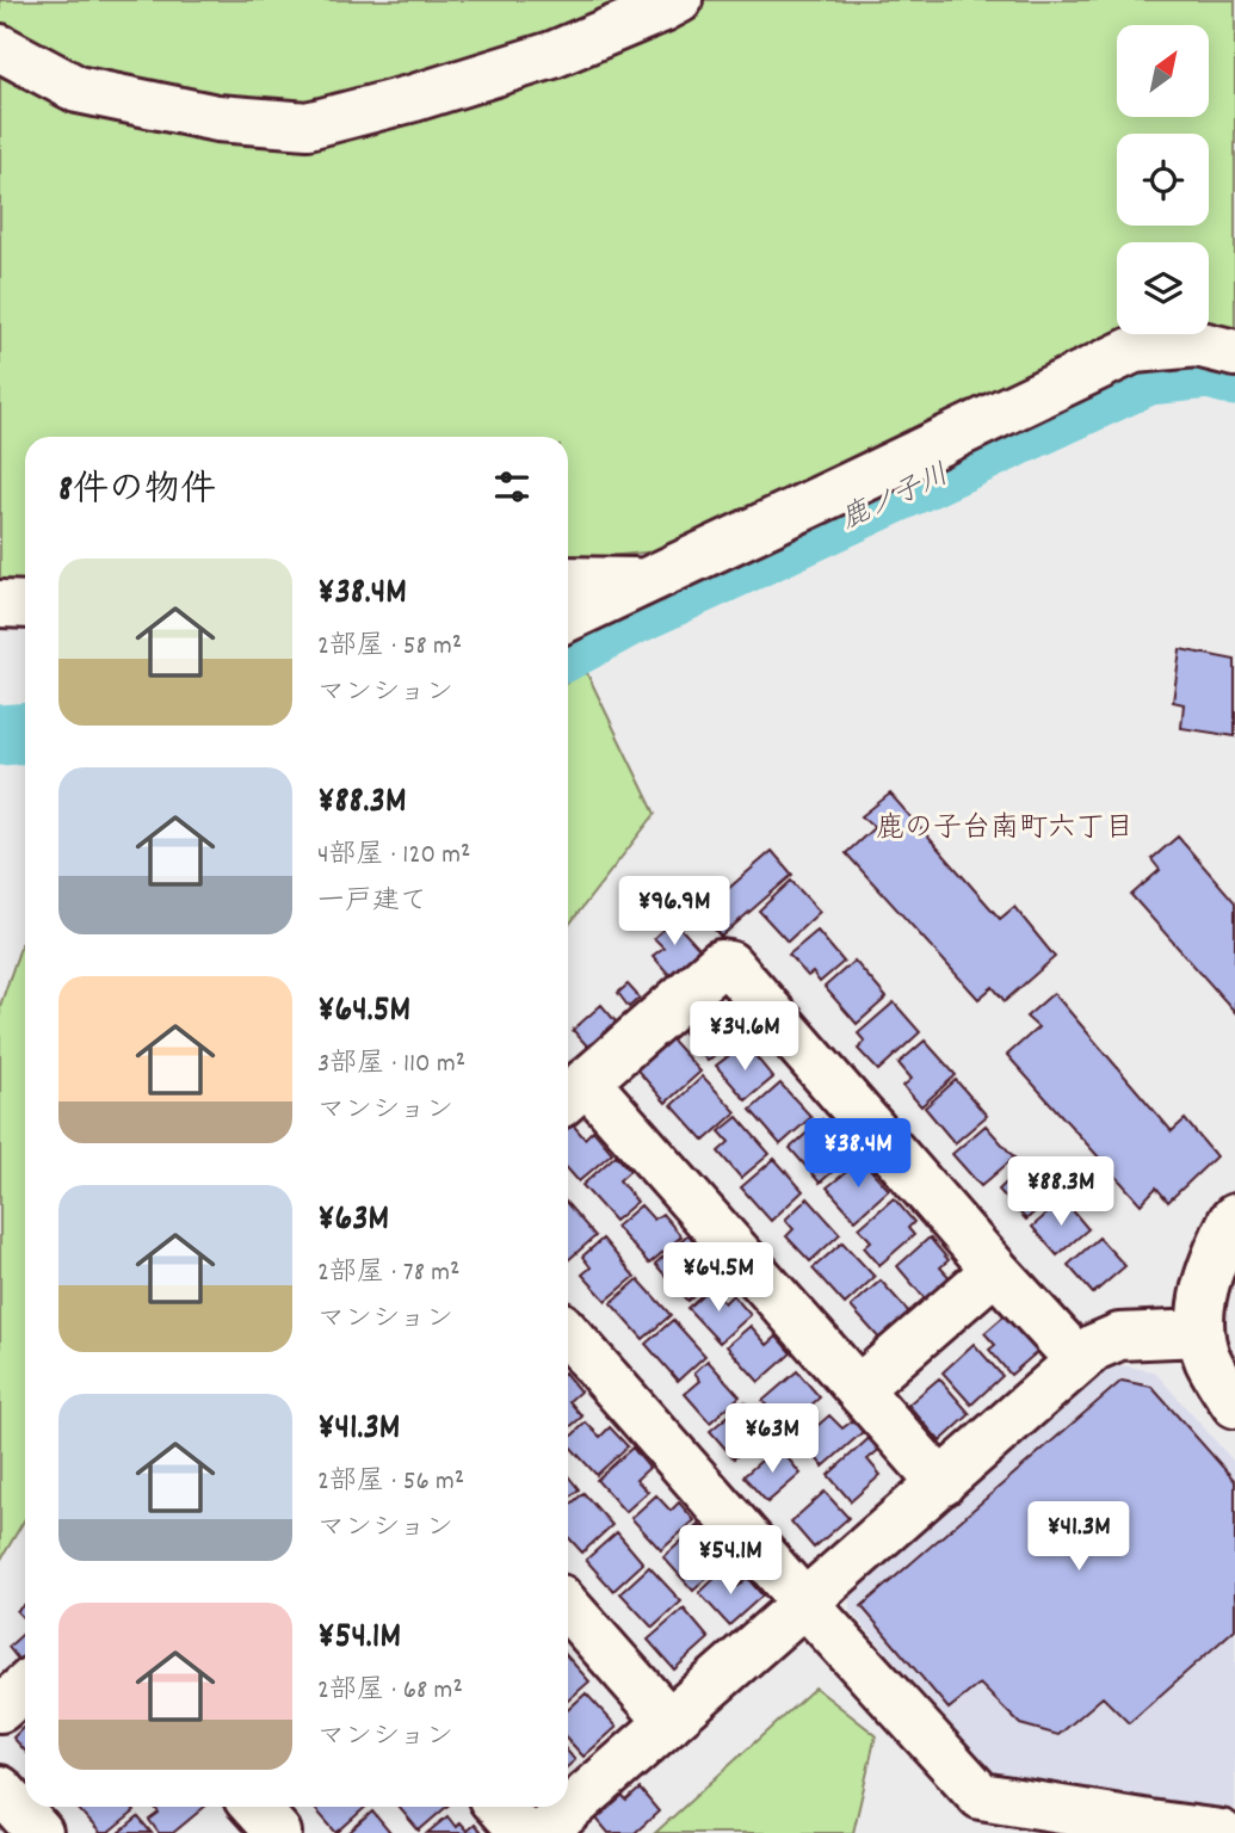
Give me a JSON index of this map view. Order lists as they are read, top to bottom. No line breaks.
{"districts":["鹿の子台南町六丁目"],"water":["鹿ノ子川"],"north":"top right","page":{"heading":"8件の物件","list":[{"name":"¥38.4M","note":"2部屋 · 58 m² · マンション"},{"name":"¥88.3M","note":"4部屋 · 120 m² · 一戸建て"},{"name":"¥64.5M","note":"3部屋 · 110 m² · マンション"},{"name":"¥63M","note":"2部屋 · 78 m² · マンション"},{"name":"¥41.3M","note":"2部屋 · 56 m² · マンション"},{"name":"¥54.1M","note":"2部屋 · 68 m² · マンション"}],"price":["¥96.9M","¥34.6M","¥38.4M","¥88.3M","¥64.5M","¥63M","¥41.3M","¥54.1M"]}}
